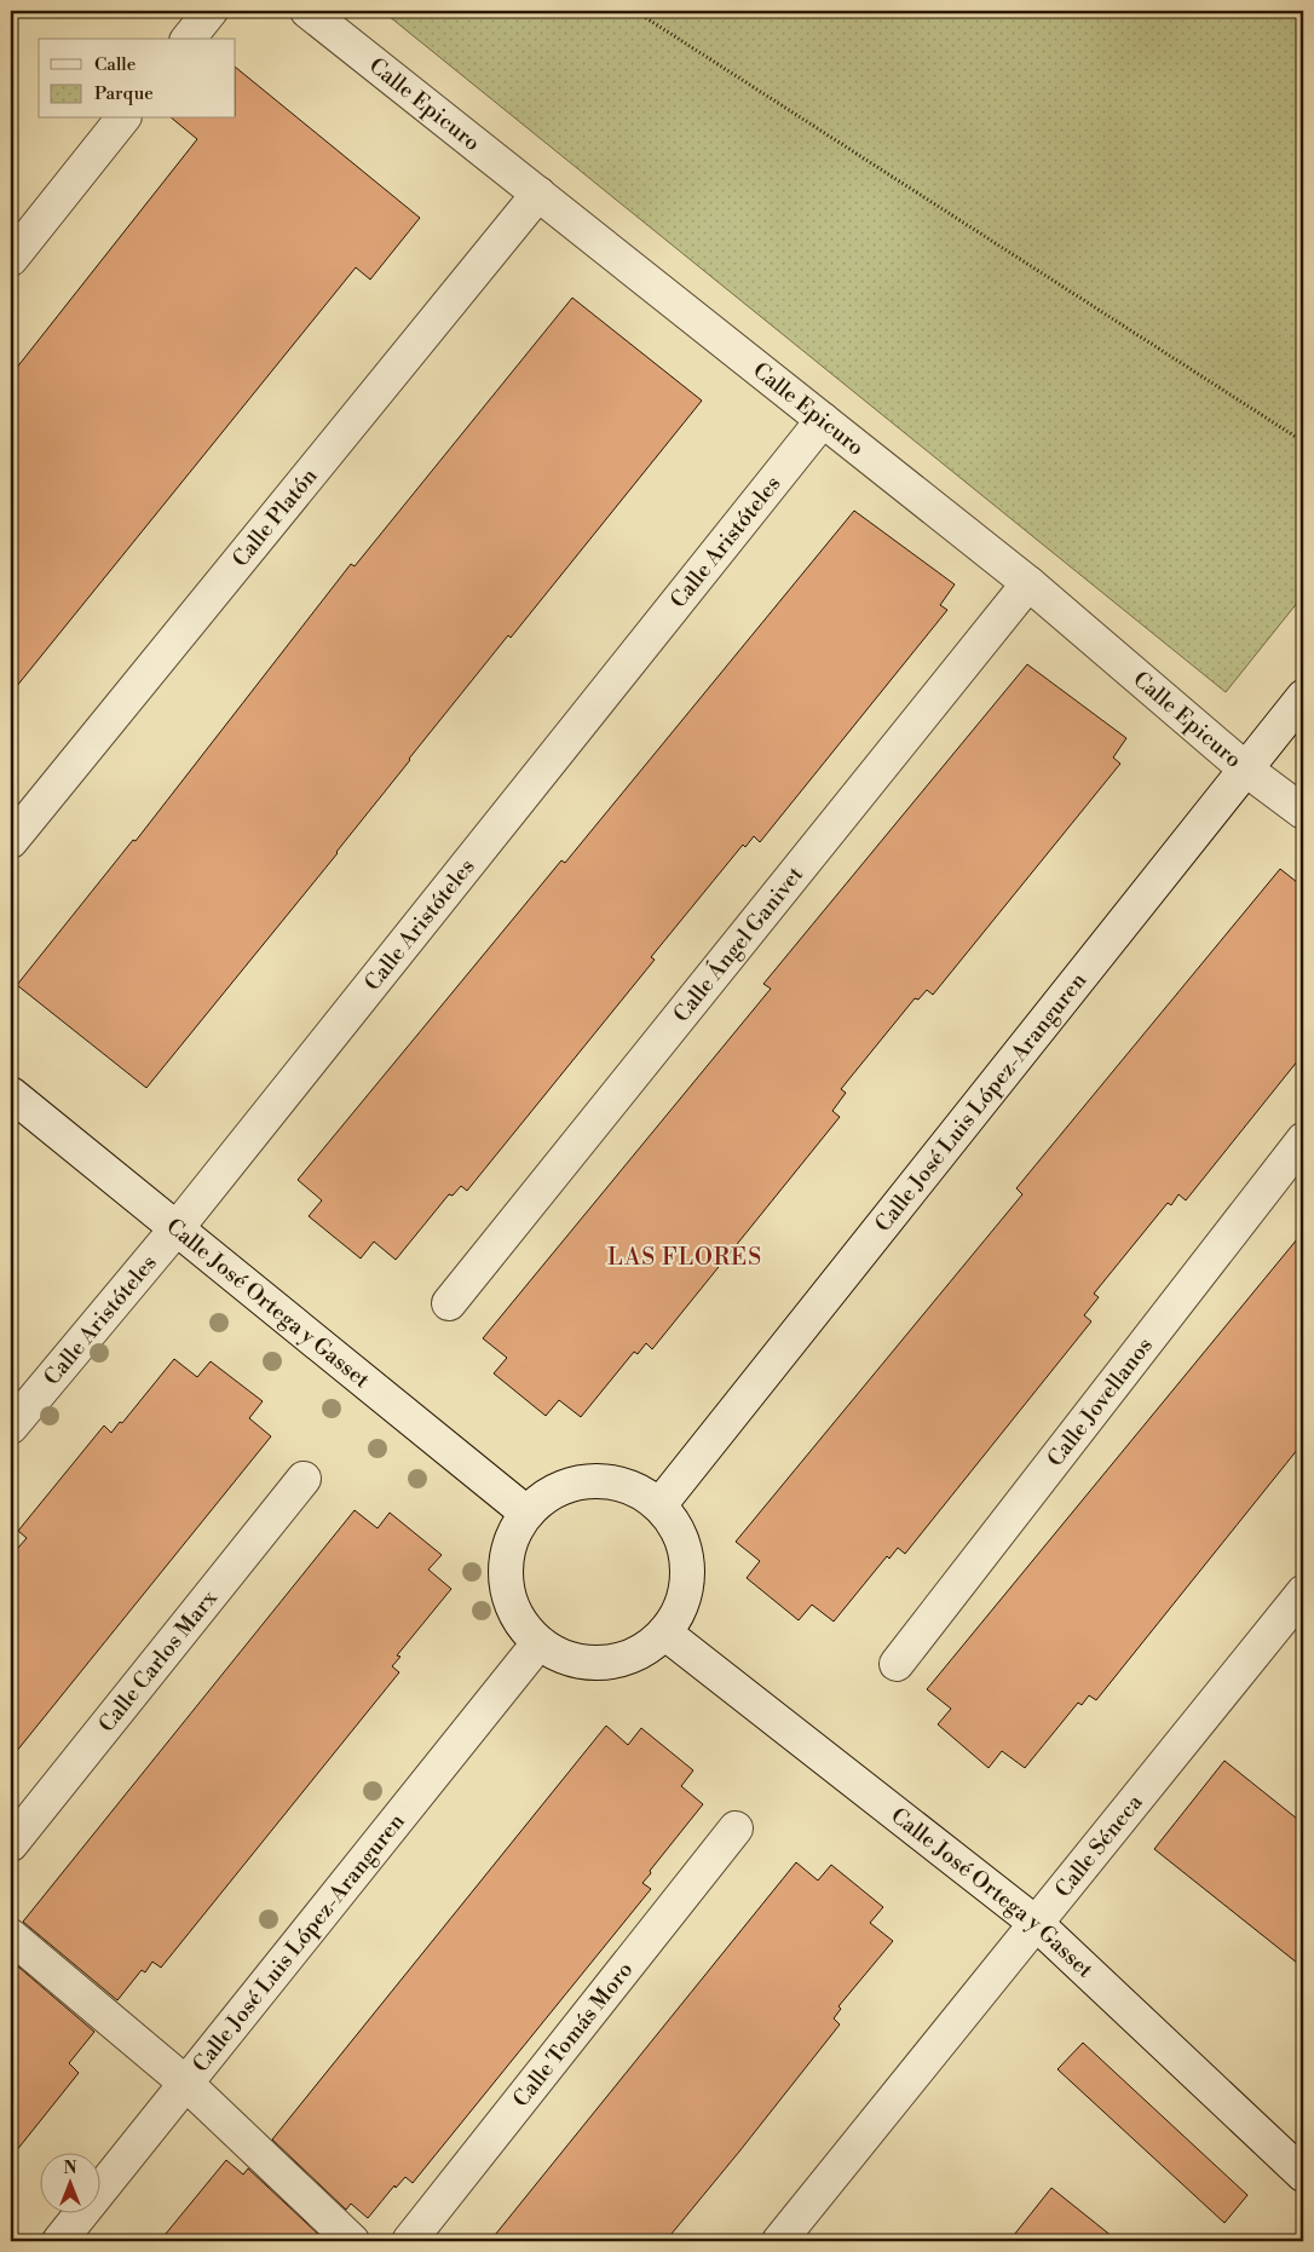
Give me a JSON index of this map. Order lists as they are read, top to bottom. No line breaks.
{"streets":{"street":["Calle Epicuro","Calle Platón","Calle Aristóteles","Calle Ángel Ganivet","Calle José Luis López-Aranguren","Calle José Ortega y Gasset","Calle Jovellanos","Calle Carlos Marx","Calle Séneca","Calle Tomás Moro"]},"crossings":[["Calle Epicuro","Calle Platón"],["Calle Epicuro","Calle Aristóteles"],["Calle Epicuro","Calle Ángel Ganivet"],["Calle Epicuro","Calle José Luis López-Aranguren"],["Calle Aristóteles","Calle José Ortega y Gasset"],["Calle José Luis López-Aranguren","Calle José Ortega y Gasset"],["Calle José Ortega y Gasset","Calle Séneca"]],"districts":["LAS FLORES"],"legend":["Calle","Parque"],"north":"top"}
